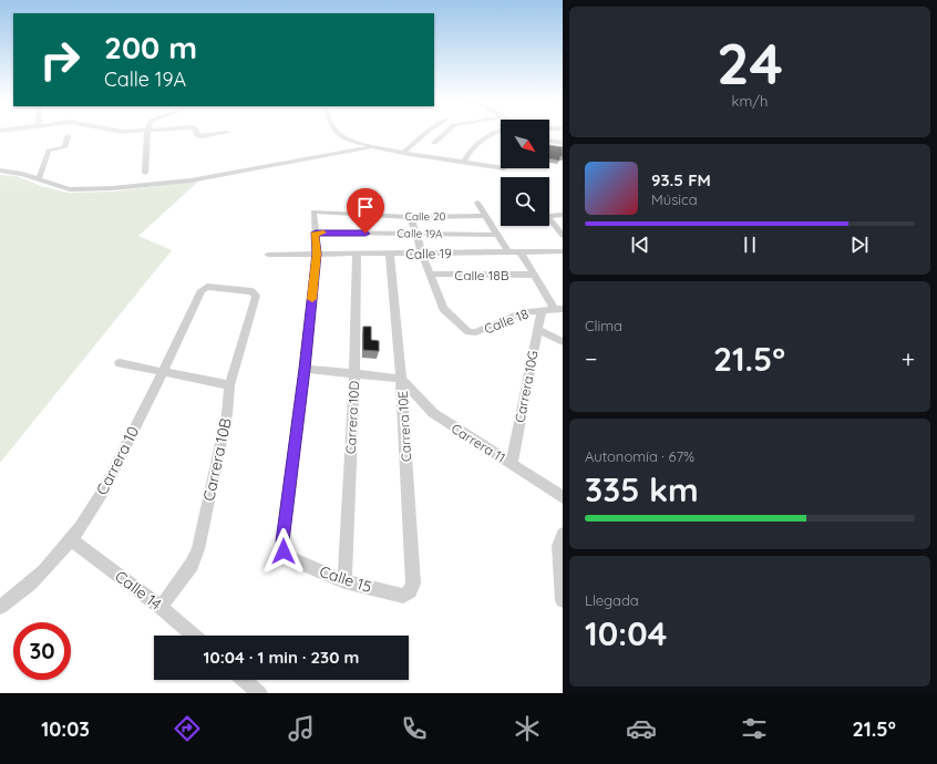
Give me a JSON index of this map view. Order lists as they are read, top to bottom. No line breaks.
{"streets":{"street":["Calle 20","Calle 19A","Calle 19","Calle 18B","Calle 18","Carrera 10G","Carrera 10D","Carrera 10E","Carrera 11","Carrera 10B","Carrera 10","Calle 15","Calle 14"]},"crossings":[["Calle 20","Calle 19A"],["Calle 19","Carrera 10D"],["Calle 19","Carrera 10E"],["Calle 18B","Calle 18"],["Calle 18","Carrera 10G"],["Carrera 10G","Carrera 11"],["Carrera 10D","Calle 15"],["Carrera 10E","Carrera 11"],["Carrera 10E","Calle 15"],["Carrera 10B","Carrera 10"],["Carrera 10B","Calle 14"],["Carrera 10","Calle 14"]],"north":"bottom right","page":{"tile":[["24","km/h"],"Clima",["Autonomía · 67%","335 km"],["Llegada","10:04"]],"turn":["200 m","Calle 19A"],"song":["93.5 FM","Música"],"heat":["−","21.5°","+"],"limit":"30","trip":"10:04 · 1 min · 230 m","tabs":["10:03","21.5°"]}}
